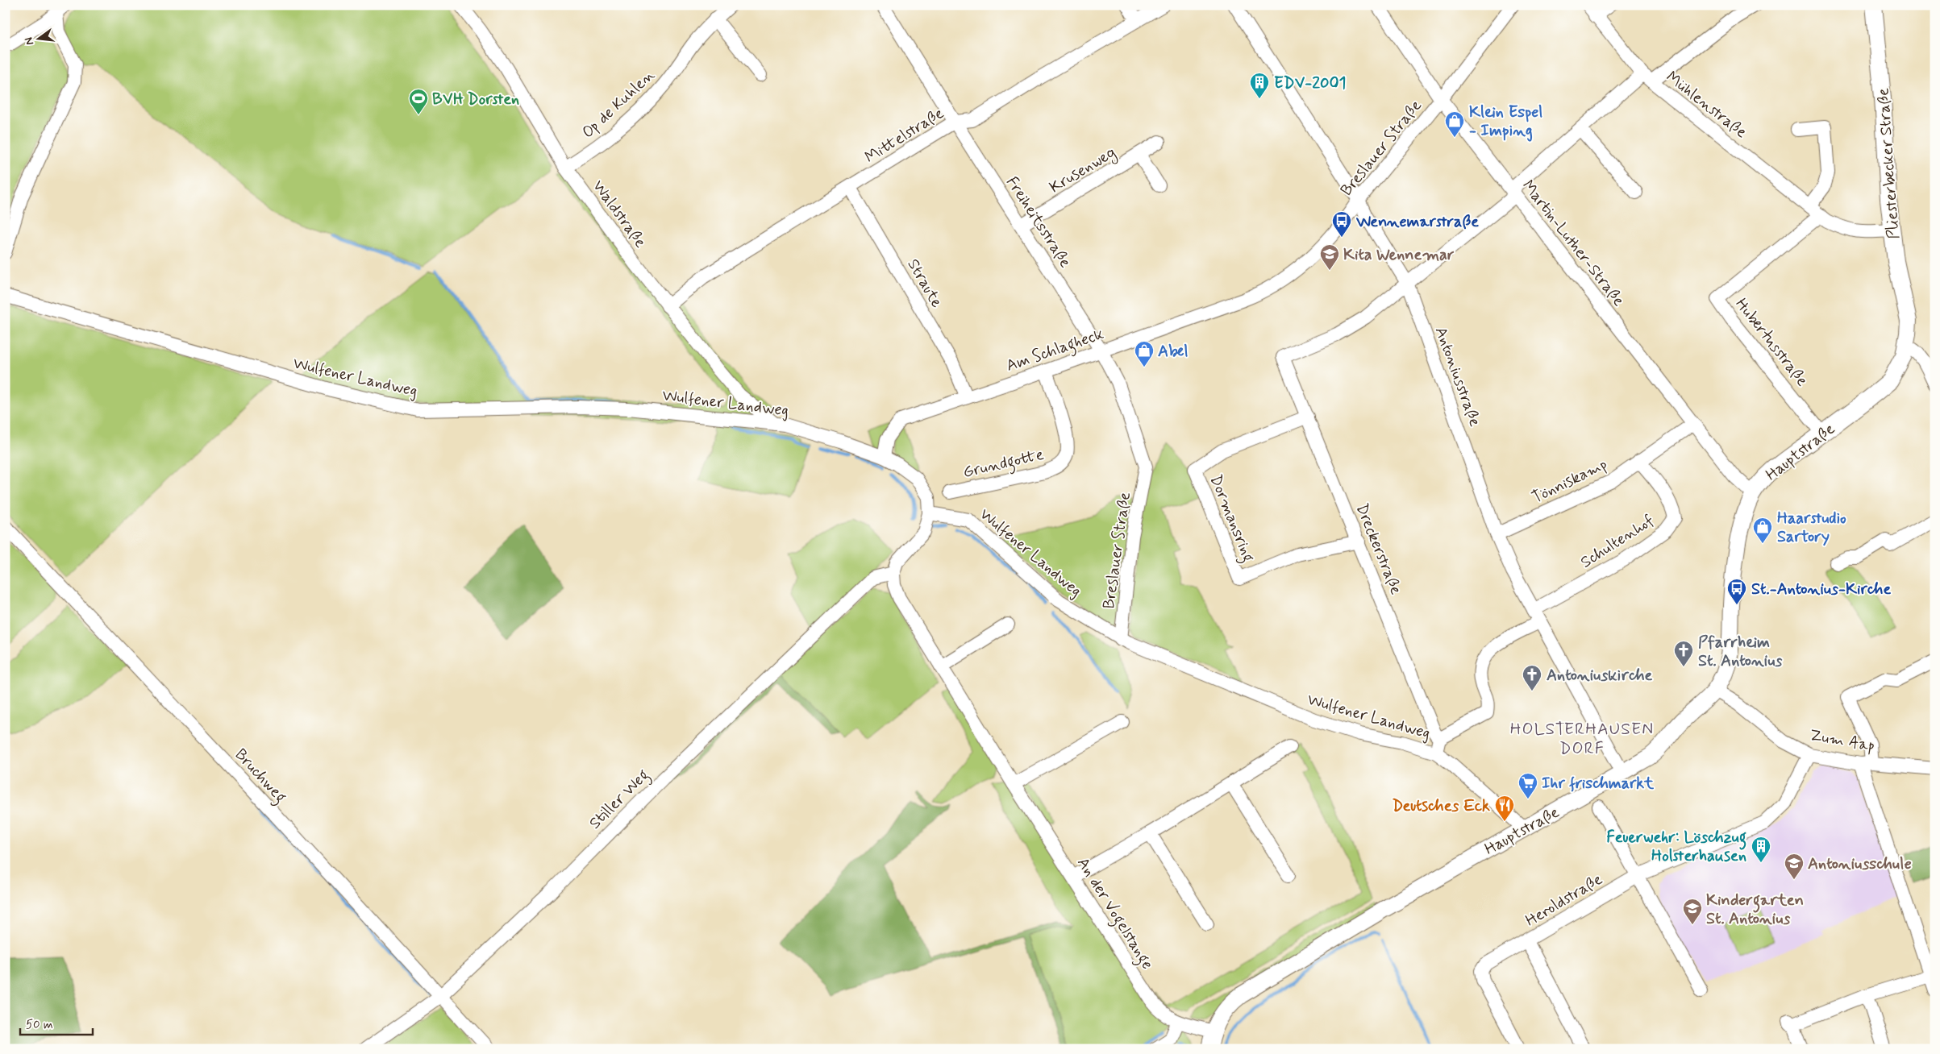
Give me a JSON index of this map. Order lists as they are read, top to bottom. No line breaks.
{"streets":{"main road":["Pliesterbecker Straße","Hauptstraße"],"street":["Op de Kuhlen","Mühlenstraße","Mittelstraße","Breslauer Straße","Krusenweg","Waldstraße","Freiheitsstraße","Martin-Luther-Straße","Straute","Hubertusstraße","Am Schlagheck","Wulfener Landweg","Antoniusstraße","Grundgotte","Tönniskamp","Dormansring","Schultenhof","Dreckerstraße","Zum Aap","Bruchweg","Stiller Weg","Heroldstraße","An der Vogelstange"]},"crossings":[["Op de Kuhlen","Waldstraße"],["Mühlenstraße","Pliesterbecker Straße"],["Mühlenstraße","Hubertusstraße"],["Mittelstraße","Waldstraße"],["Mittelstraße","Freiheitsstraße"],["Mittelstraße","Straute"],["Breslauer Straße","Freiheitsstraße"],["Breslauer Straße","Martin-Luther-Straße"],["Breslauer Straße","Am Schlagheck"],["Breslauer Straße","Wulfener Landweg"],["Breslauer Straße","Antoniusstraße"],["Pliesterbecker Straße","Hauptstraße"],["Krusenweg","Freiheitsstraße"],["Waldstraße","Wulfener Landweg"],["Freiheitsstraße","Am Schlagheck"],["Martin-Luther-Straße","Hauptstraße"],["Martin-Luther-Straße","Tönniskamp"],["Straute","Am Schlagheck"],["Hubertusstraße","Hauptstraße"],["Am Schlagheck","Wulfener Landweg"],["Am Schlagheck","Grundgotte"],["Wulfener Landweg","Hauptstraße"],["Antoniusstraße","Hauptstraße"],["Antoniusstraße","Tönniskamp"],["Antoniusstraße","Schultenhof"],["Antoniusstraße","Dreckerstraße"],["Hauptstraße","Zum Aap"],["Hauptstraße","An der Vogelstange"],["Tönniskamp","Schultenhof"],["Dormansring","Dreckerstraße"],["Zum Aap","Heroldstraße"],["Bruchweg","Stiller Weg"],["Stiller Weg","An der Vogelstange"]],"districts":["HOLSTERHAUSEN DORF"],"places":{"building":["EDV-2001","Feuerwehr: Löschzug Holsterhausen"],"sports":["BVH Dorsten"],"shop":["Klein Espel - Imping","Abel","Haarstudio Sartory"],"bus stop":["Wennemarstraße","St.-Antonius-Kirche"],"school or university":["Kita Wennemar","Antoniusschule","Kindergarten St. Antonius"],"church":["Pfarrheim St. Antonius","Antoniuskirche"],"supermarket":["Ihr frischmarkt"],"restaurant":["Deutsches Eck"]},"scale_bar":"50 m","north":"left"}
